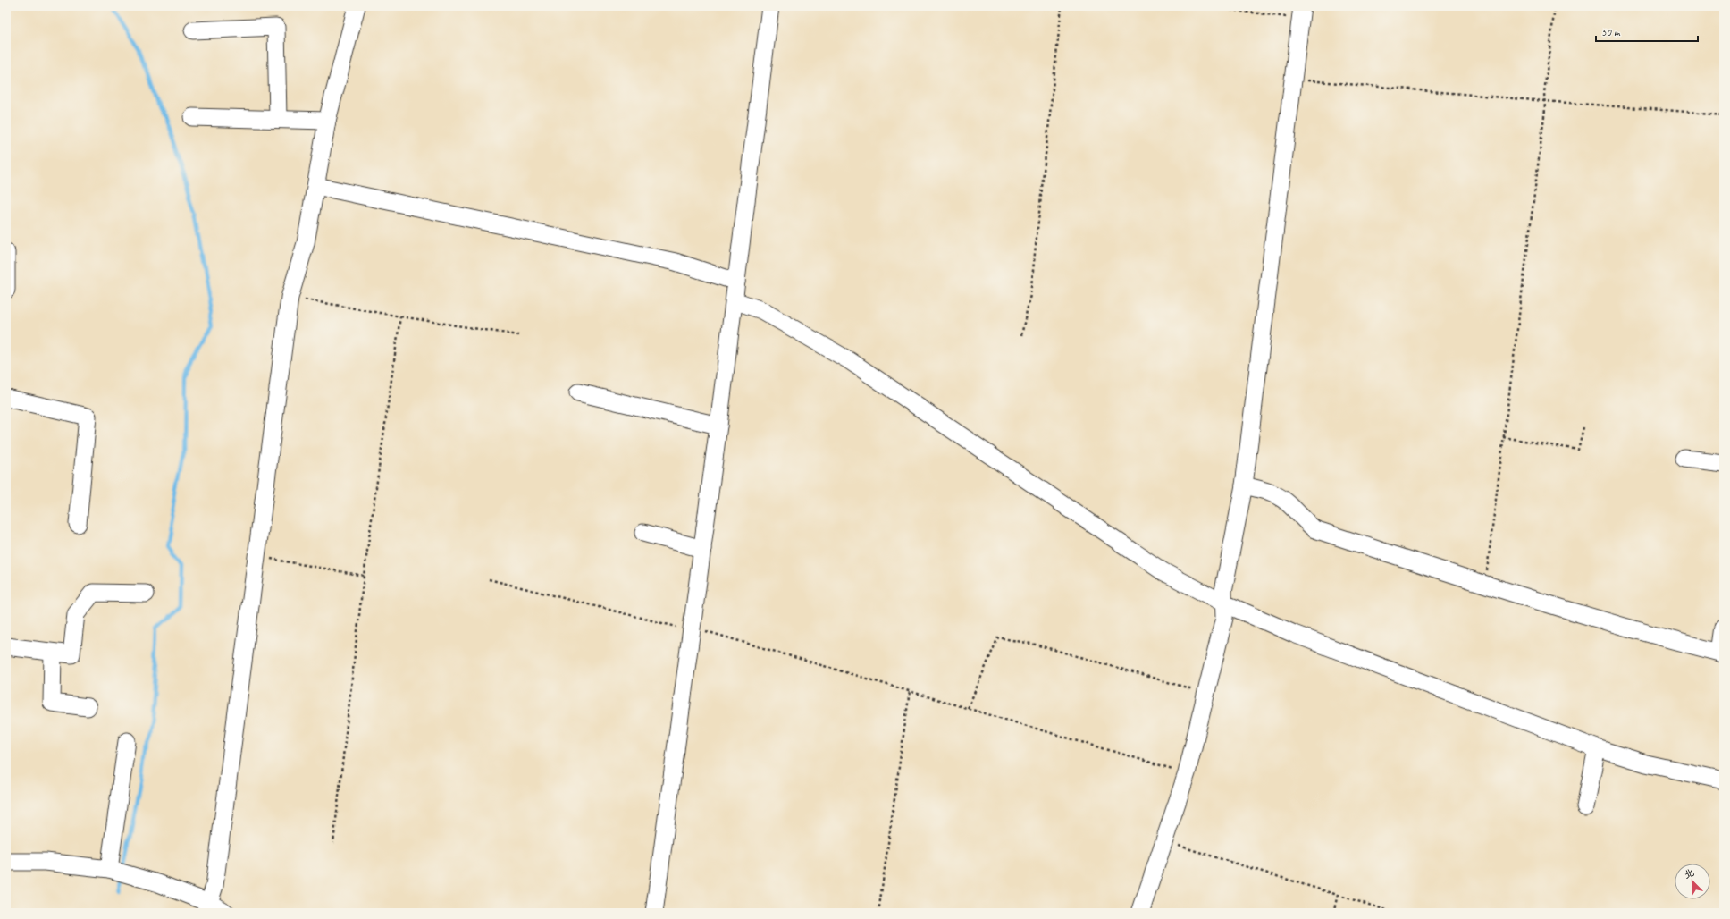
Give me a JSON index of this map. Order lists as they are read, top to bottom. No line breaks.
{"scale_bar":"50 m","north":"top left"}
